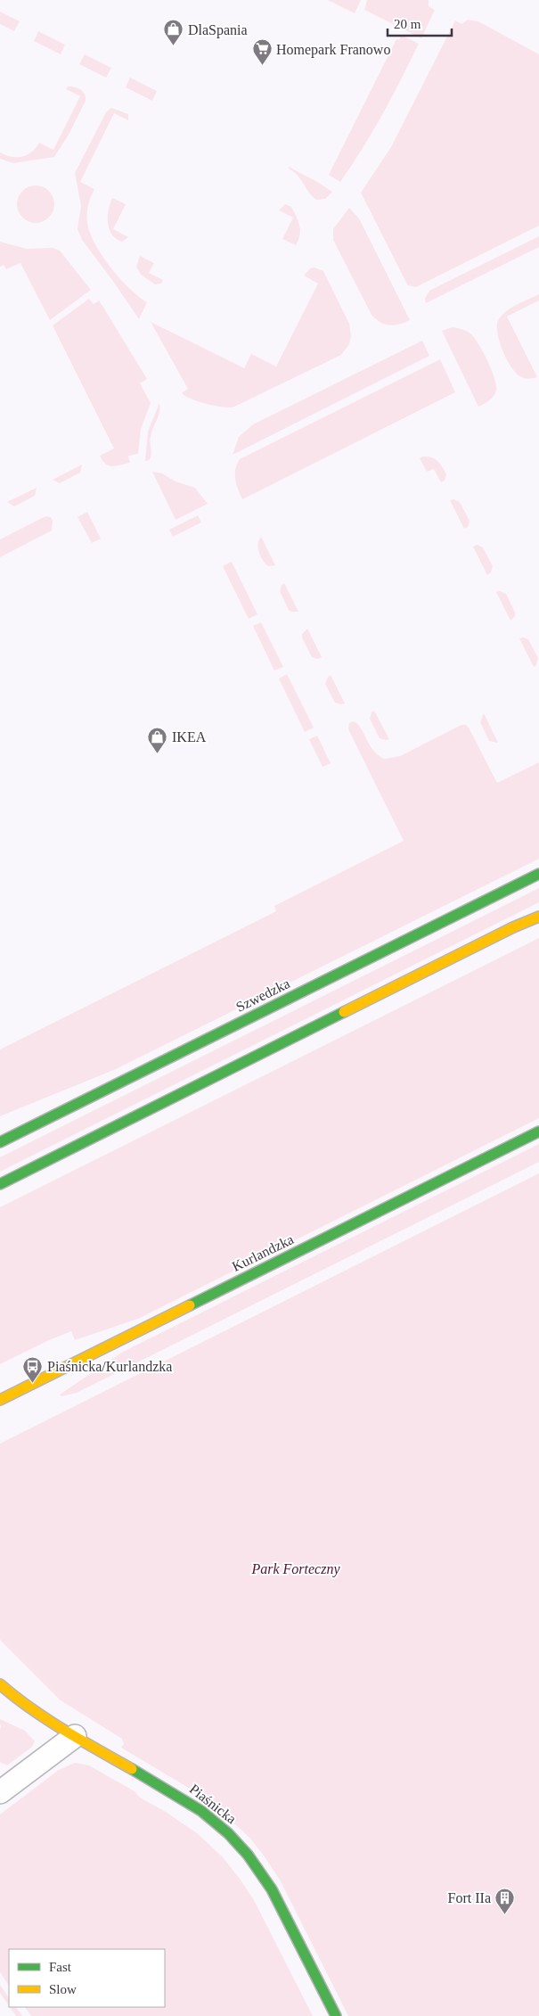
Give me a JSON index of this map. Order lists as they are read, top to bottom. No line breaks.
{"streets":{"street":["Szwedzka","Kurlandzka","Piaśnicka"]},"parks":["Park Forteczny"],"places":{"shop":["DlaSpania","IKEA"],"supermarket":["Homepark Franowo"],"bus stop":["Piaśnicka/Kurlandzka"],"building":["Fort IIa"]},"legend":["Fast","Slow"],"scale_bar":"20 m"}
